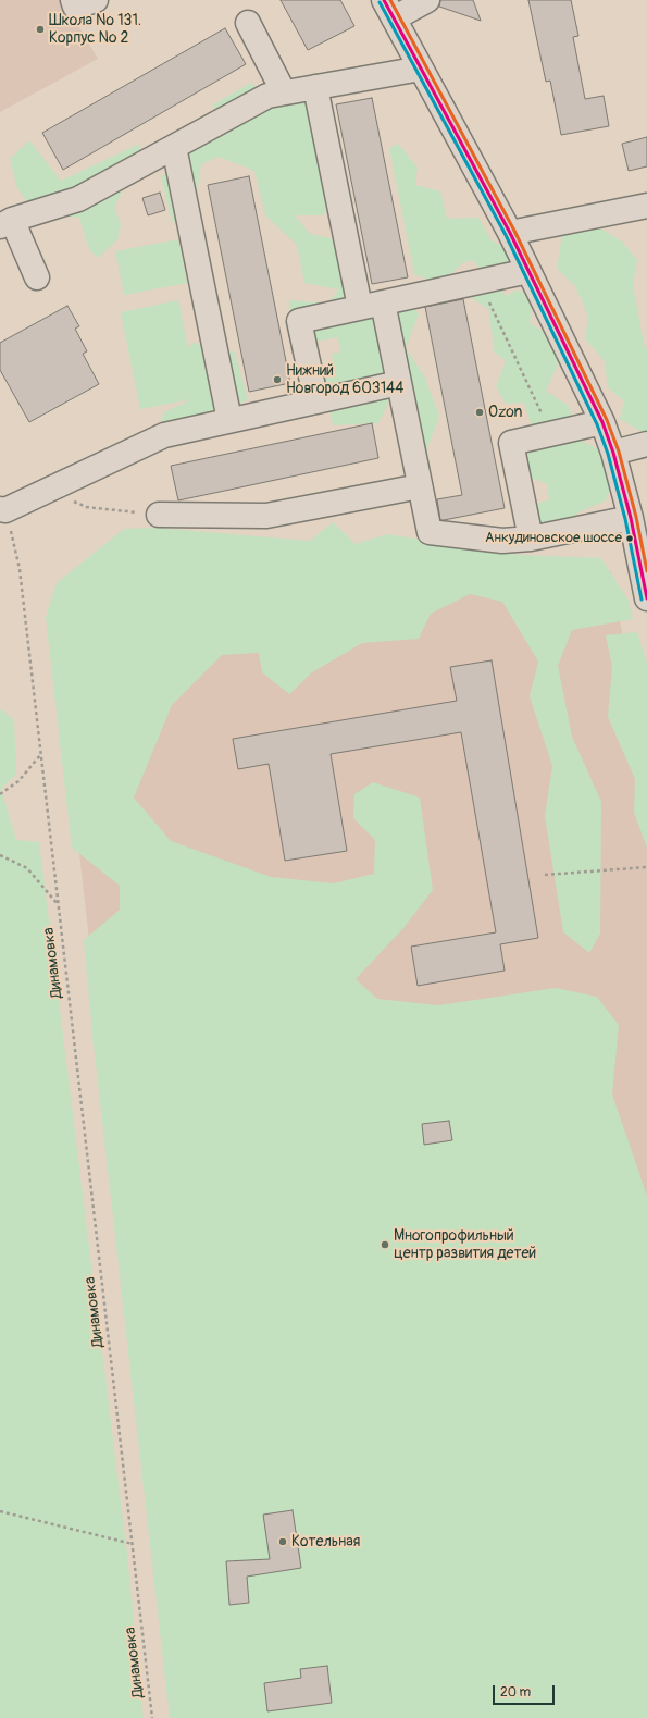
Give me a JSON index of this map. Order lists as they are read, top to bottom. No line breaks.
{"streets":{"path":["Динамовка"]},"places":["Школа № 131. Корпус № 2","Нижний Новгород 603144","Ozon","Анкудиновское шоссе","Многопрофильный центр развития детей","Котельная"],"scale_bar":"20 m"}
